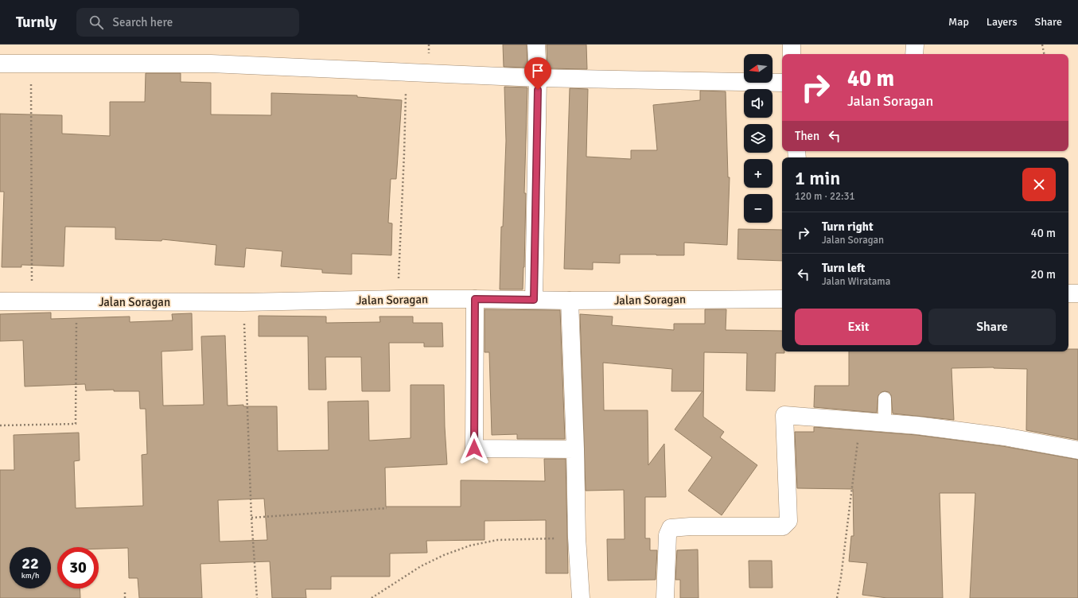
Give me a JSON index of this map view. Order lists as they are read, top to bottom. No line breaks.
{"streets":{"street":["Jalan Soragan"]},"north":"left","page":{"header":"Turnly","search":"Search here","nav":["Map","Layers","Share"],"map_buttons":["+","−"],"turn":["40 m","Jalan Soragan"],"then":"Then","heading":["1 min","120 m · 22:31"],"list":[{"name":"Turn right","note":"Jalan Soragan","value":"40 m"},{"name":"Turn left","note":"Jalan Wiratama","value":"20 m"}],"buttons":["Exit","Share"],"speed":"22 km/h","limit":"30"}}
